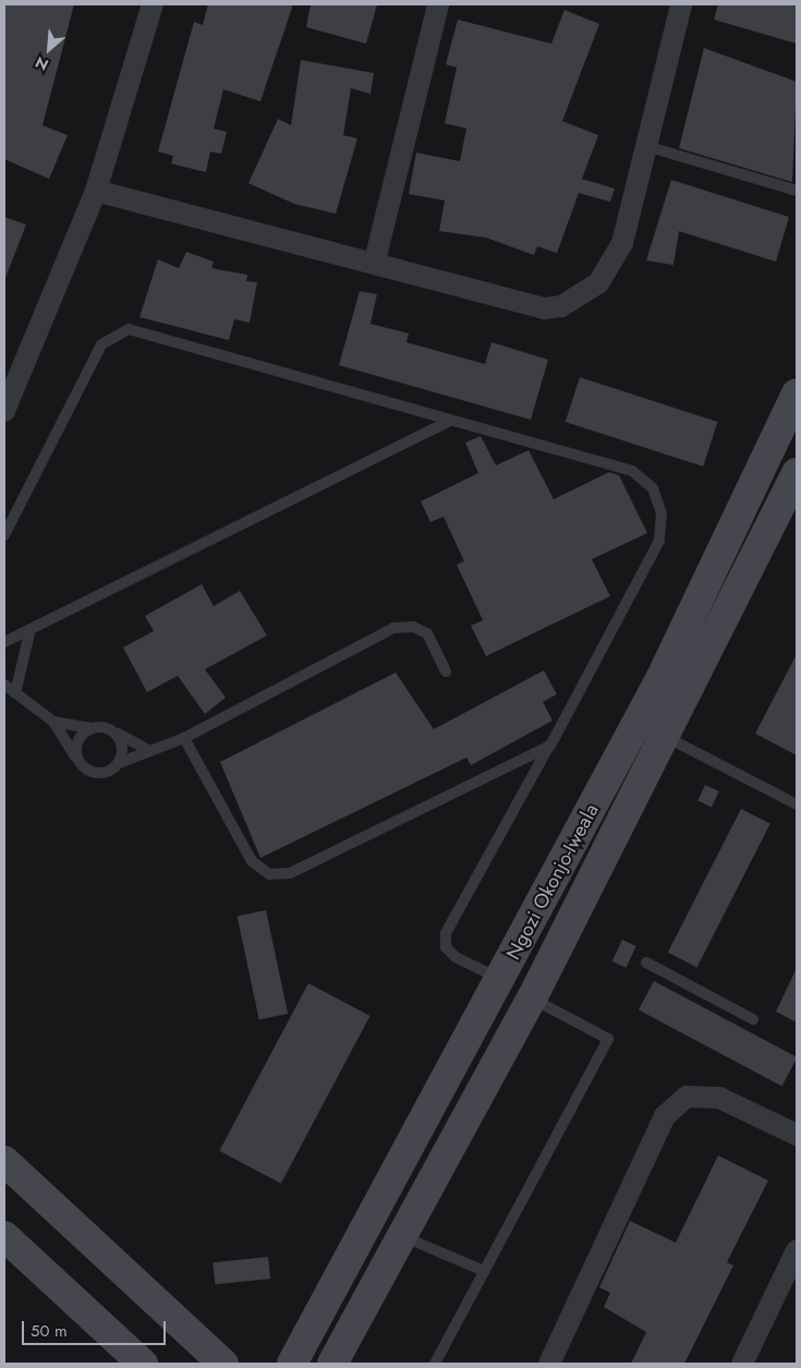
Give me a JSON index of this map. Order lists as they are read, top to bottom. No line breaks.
{"streets":{"street":["Ngozi Okonjo-Iweala"]},"scale_bar":"50 m","north":"bottom left"}
